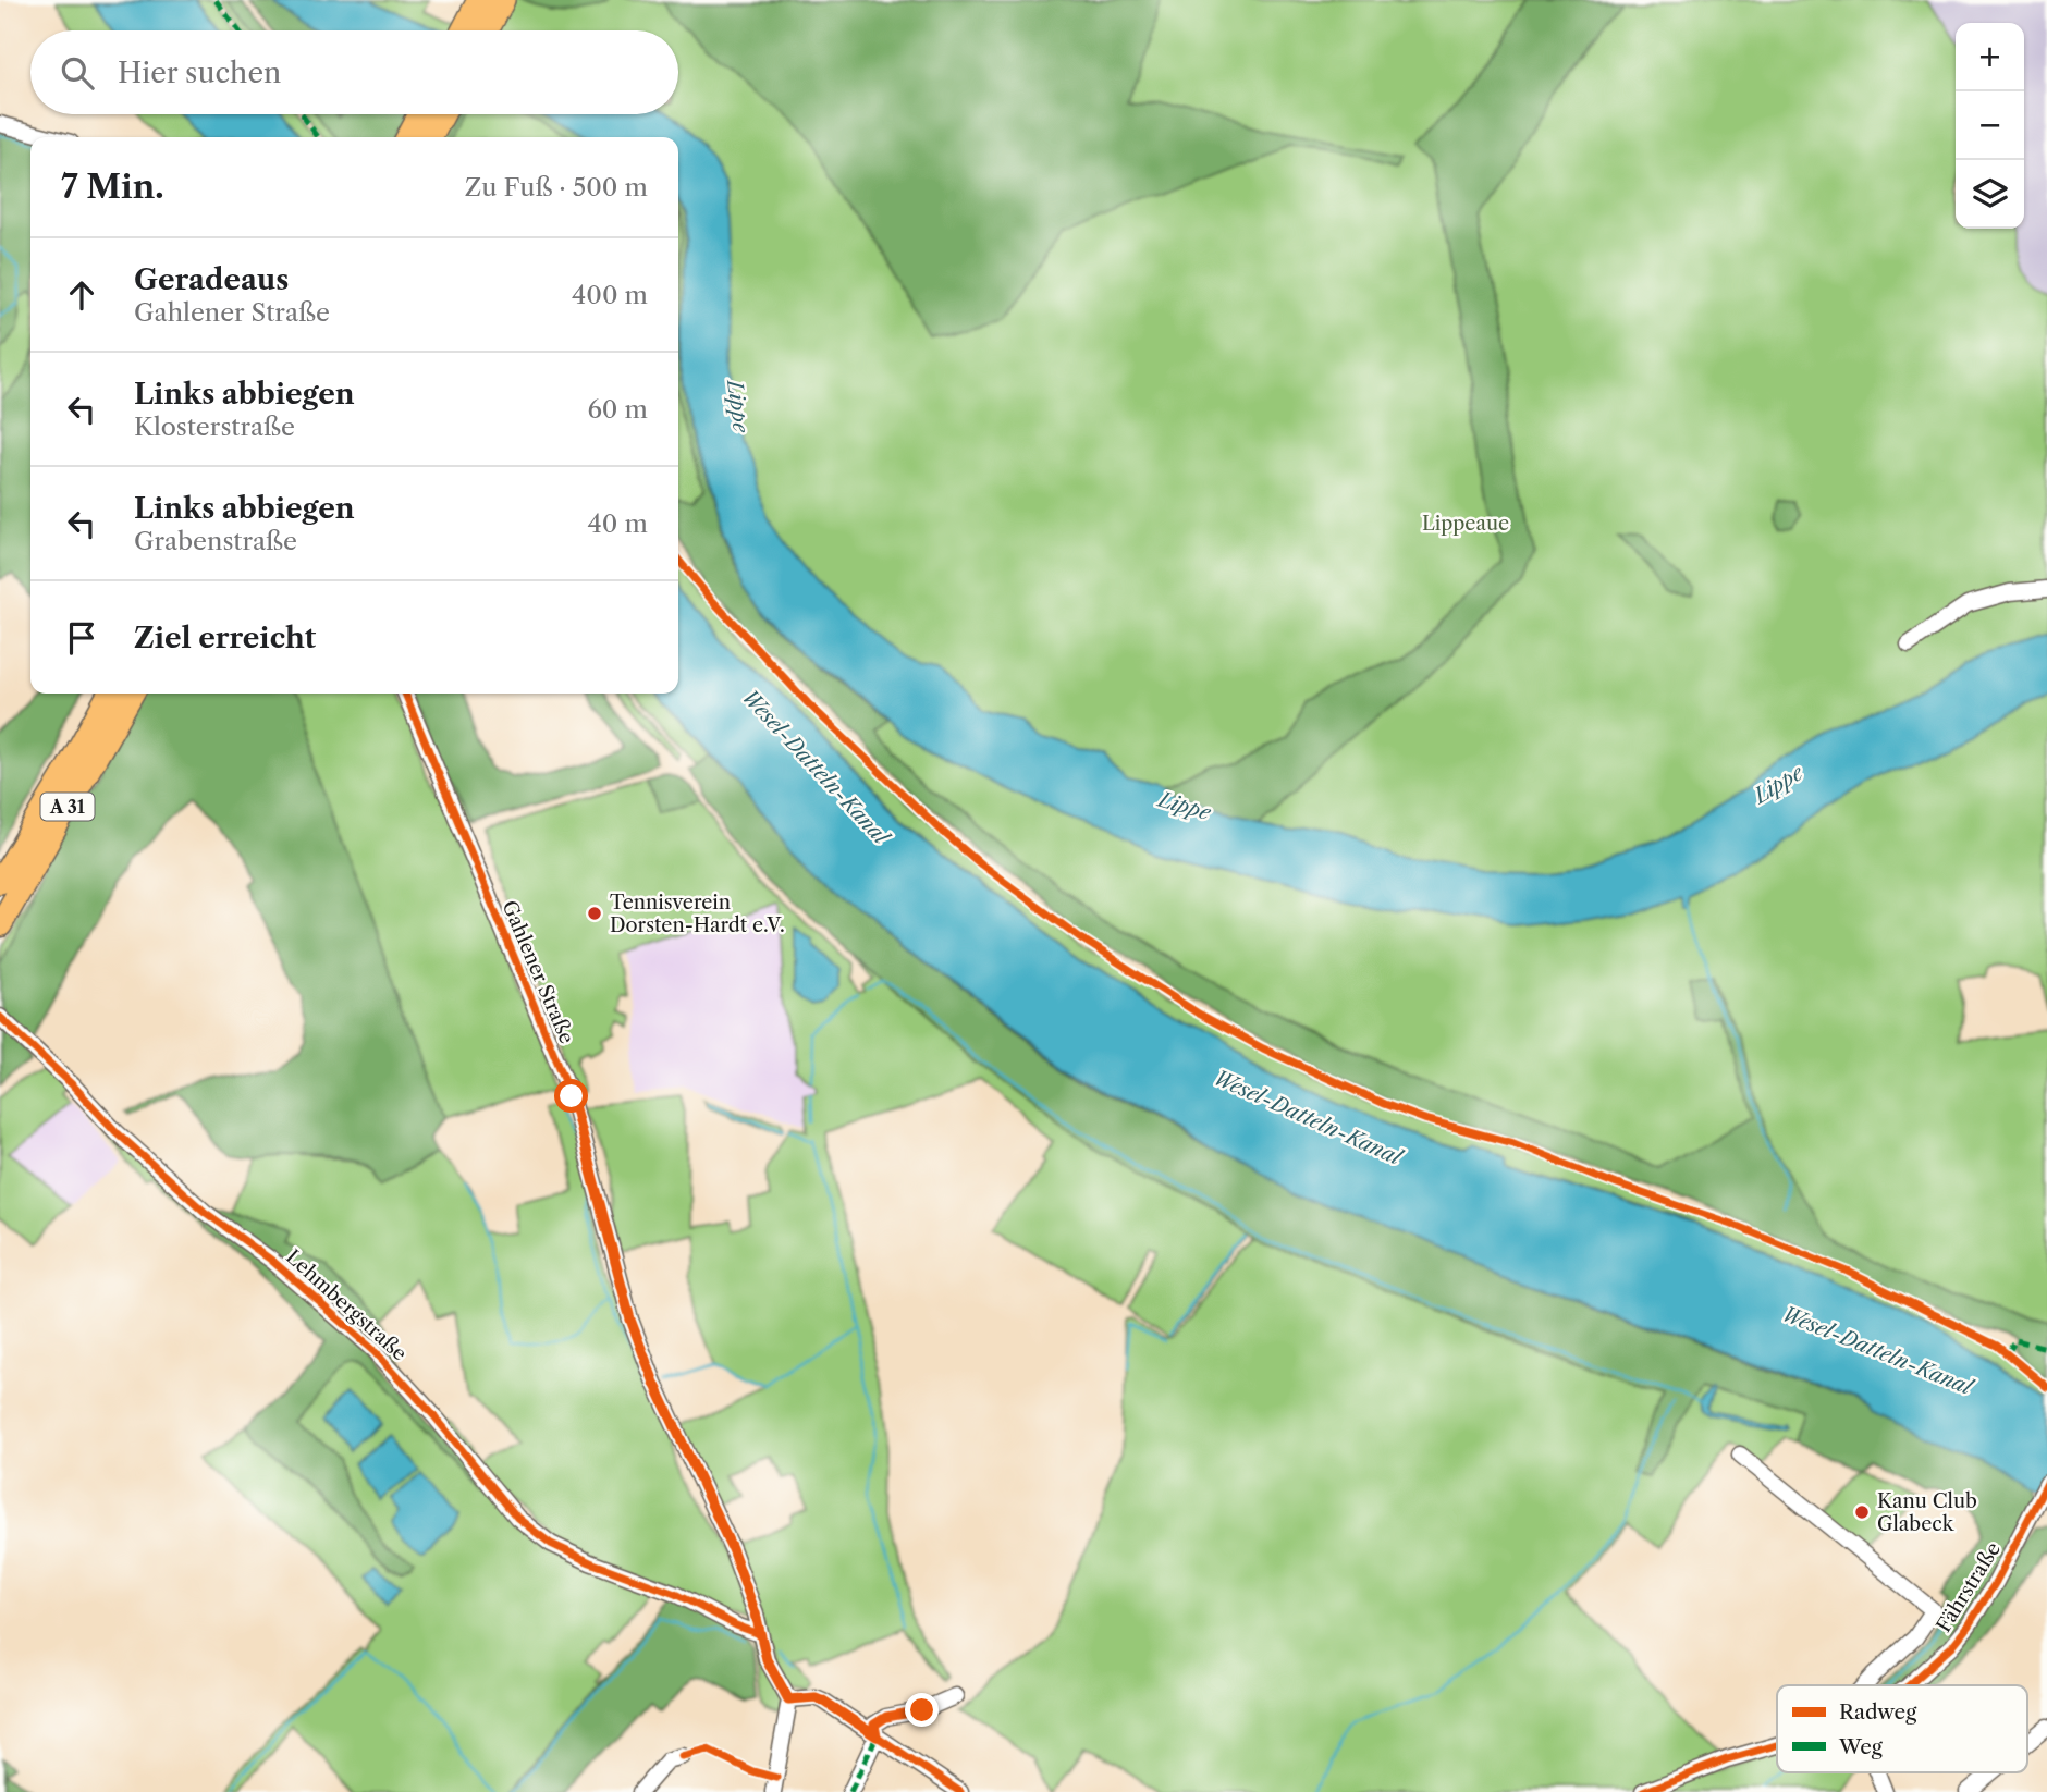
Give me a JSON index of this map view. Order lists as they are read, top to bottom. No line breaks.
{"streets":{"highway":["A 31"],"street":["Gahlener Straße","Lehmbergstraße","Fährstraße"]},"crossings":[["Gahlener Straße","Lehmbergstraße"]],"water":["Lippe","Wesel-Datteln-Kanal"],"parks":["Lippeaue"],"places":["Tennisverein Dorsten-Hardt e.V.","Kanu Club Glabeck"],"legend":["Radweg","Weg"],"page":{"map_buttons":["+","−"],"search":"Hier suchen","heading":["7 Min.","Zu Fuß · 500 m"],"list":[["Geradeaus","Gahlener Straße","400 m"],["Links abbiegen","Klosterstraße","60 m"],["Links abbiegen","Grabenstraße","40 m"],"Ziel erreicht"]}}
